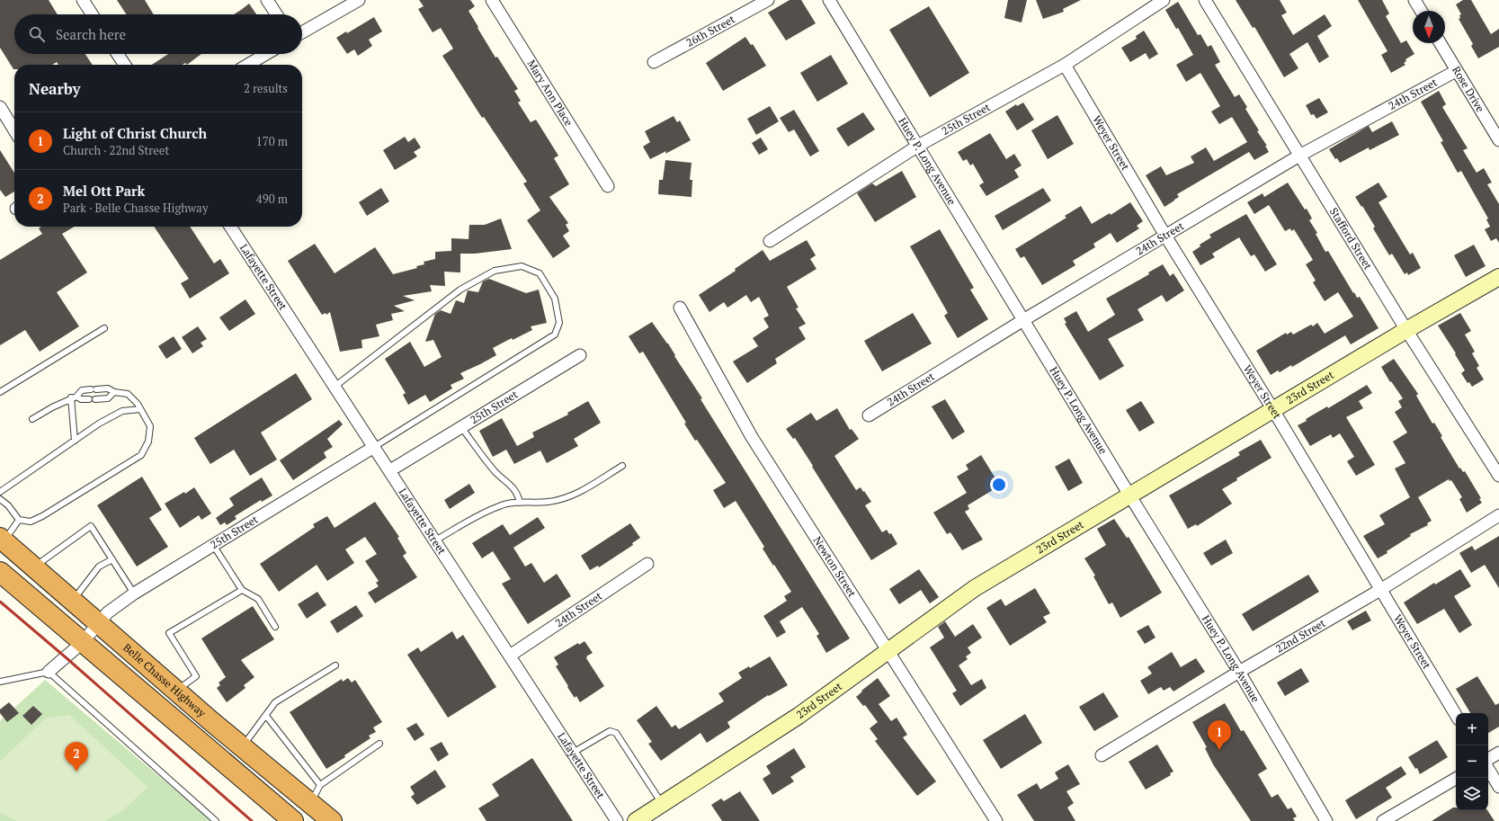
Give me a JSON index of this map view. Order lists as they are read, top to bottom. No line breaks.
{"streets":{"highway":["Belle Chasse Highway"],"street":["26th Street","Rose Drive","Mary Ann Place","24th Street","25th Street","Weyer Street","Huey P. Long Avenue","Stafford Street","Lafayette Street","23rd Street","Newton Street","22nd Street"]},"crossings":[["Rose Drive","24th Street"],["24th Street","Weyer Street"],["24th Street","Huey P. Long Avenue"],["24th Street","Stafford Street"],["24th Street","Lafayette Street"],["25th Street","Weyer Street"],["25th Street","Huey P. Long Avenue"],["25th Street","Lafayette Street"],["25th Street","Belle Chasse Highway"],["Weyer Street","23rd Street"],["Weyer Street","22nd Street"],["Huey P. Long Avenue","23rd Street"],["Huey P. Long Avenue","22nd Street"],["Stafford Street","23rd Street"],["23rd Street","Newton Street"]],"north":"bottom","page":{"search":"Search here","heading":["Nearby","2 results"],"list":[{"mark":"1","name":"Light of Christ Church","note":"Church · 22nd Street","value":"170 m"},{"mark":"2","name":"Mel Ott Park","note":"Park · Belle Chasse Highway","value":"490 m"}],"map_buttons":["+","−"],"pins":["1","2"]}}
